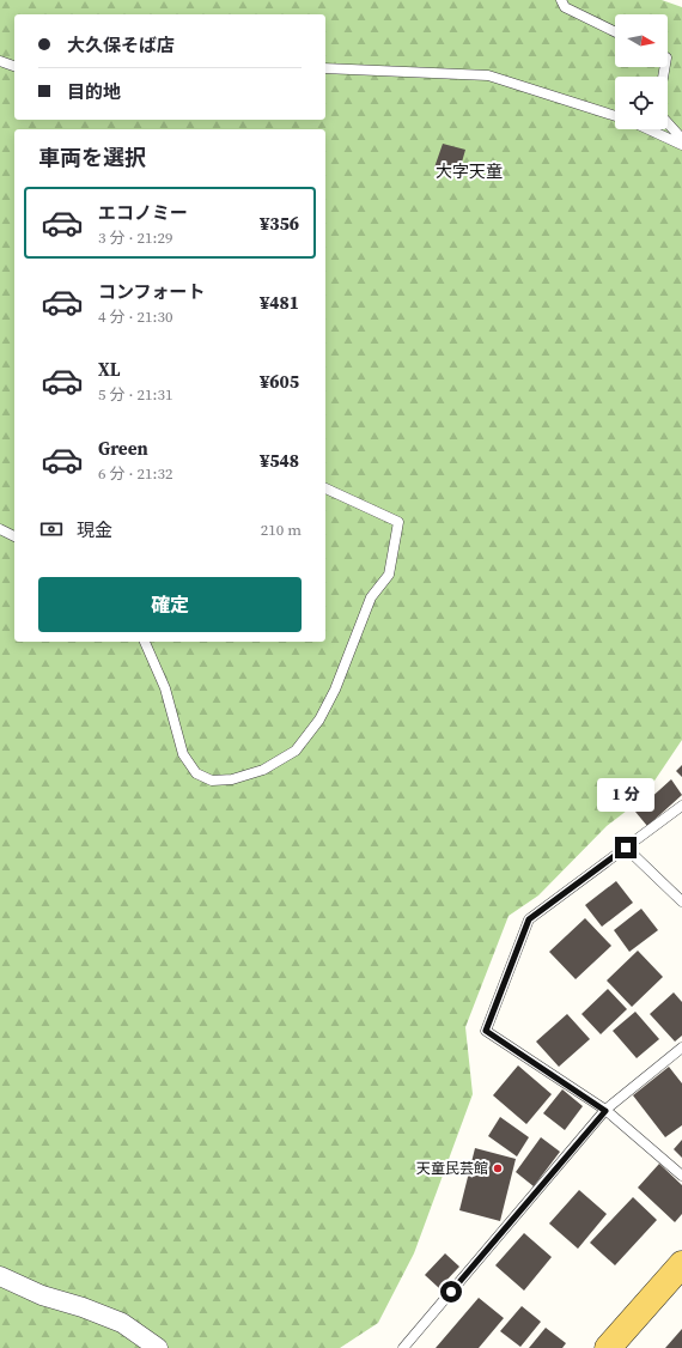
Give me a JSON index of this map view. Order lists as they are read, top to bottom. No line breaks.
{"districts":["大字天童"],"places":["天童民芸館"],"north":"right","page":{"banner":["大久保そば店","目的地"],"heading":"車両を選択","list":[{"name":"エコノミー","note":"3 分 · 21:29","value":"¥356"},{"name":"コンフォート","note":"4 分 · 21:30","value":"¥481"},{"name":"XL","note":"5 分 · 21:31","value":"¥605"},{"name":"Green","note":"6 分 · 21:32","value":"¥548"}],"pay":["現金","210 m"],"buttons":"確定","bubble":"1 分"}}
